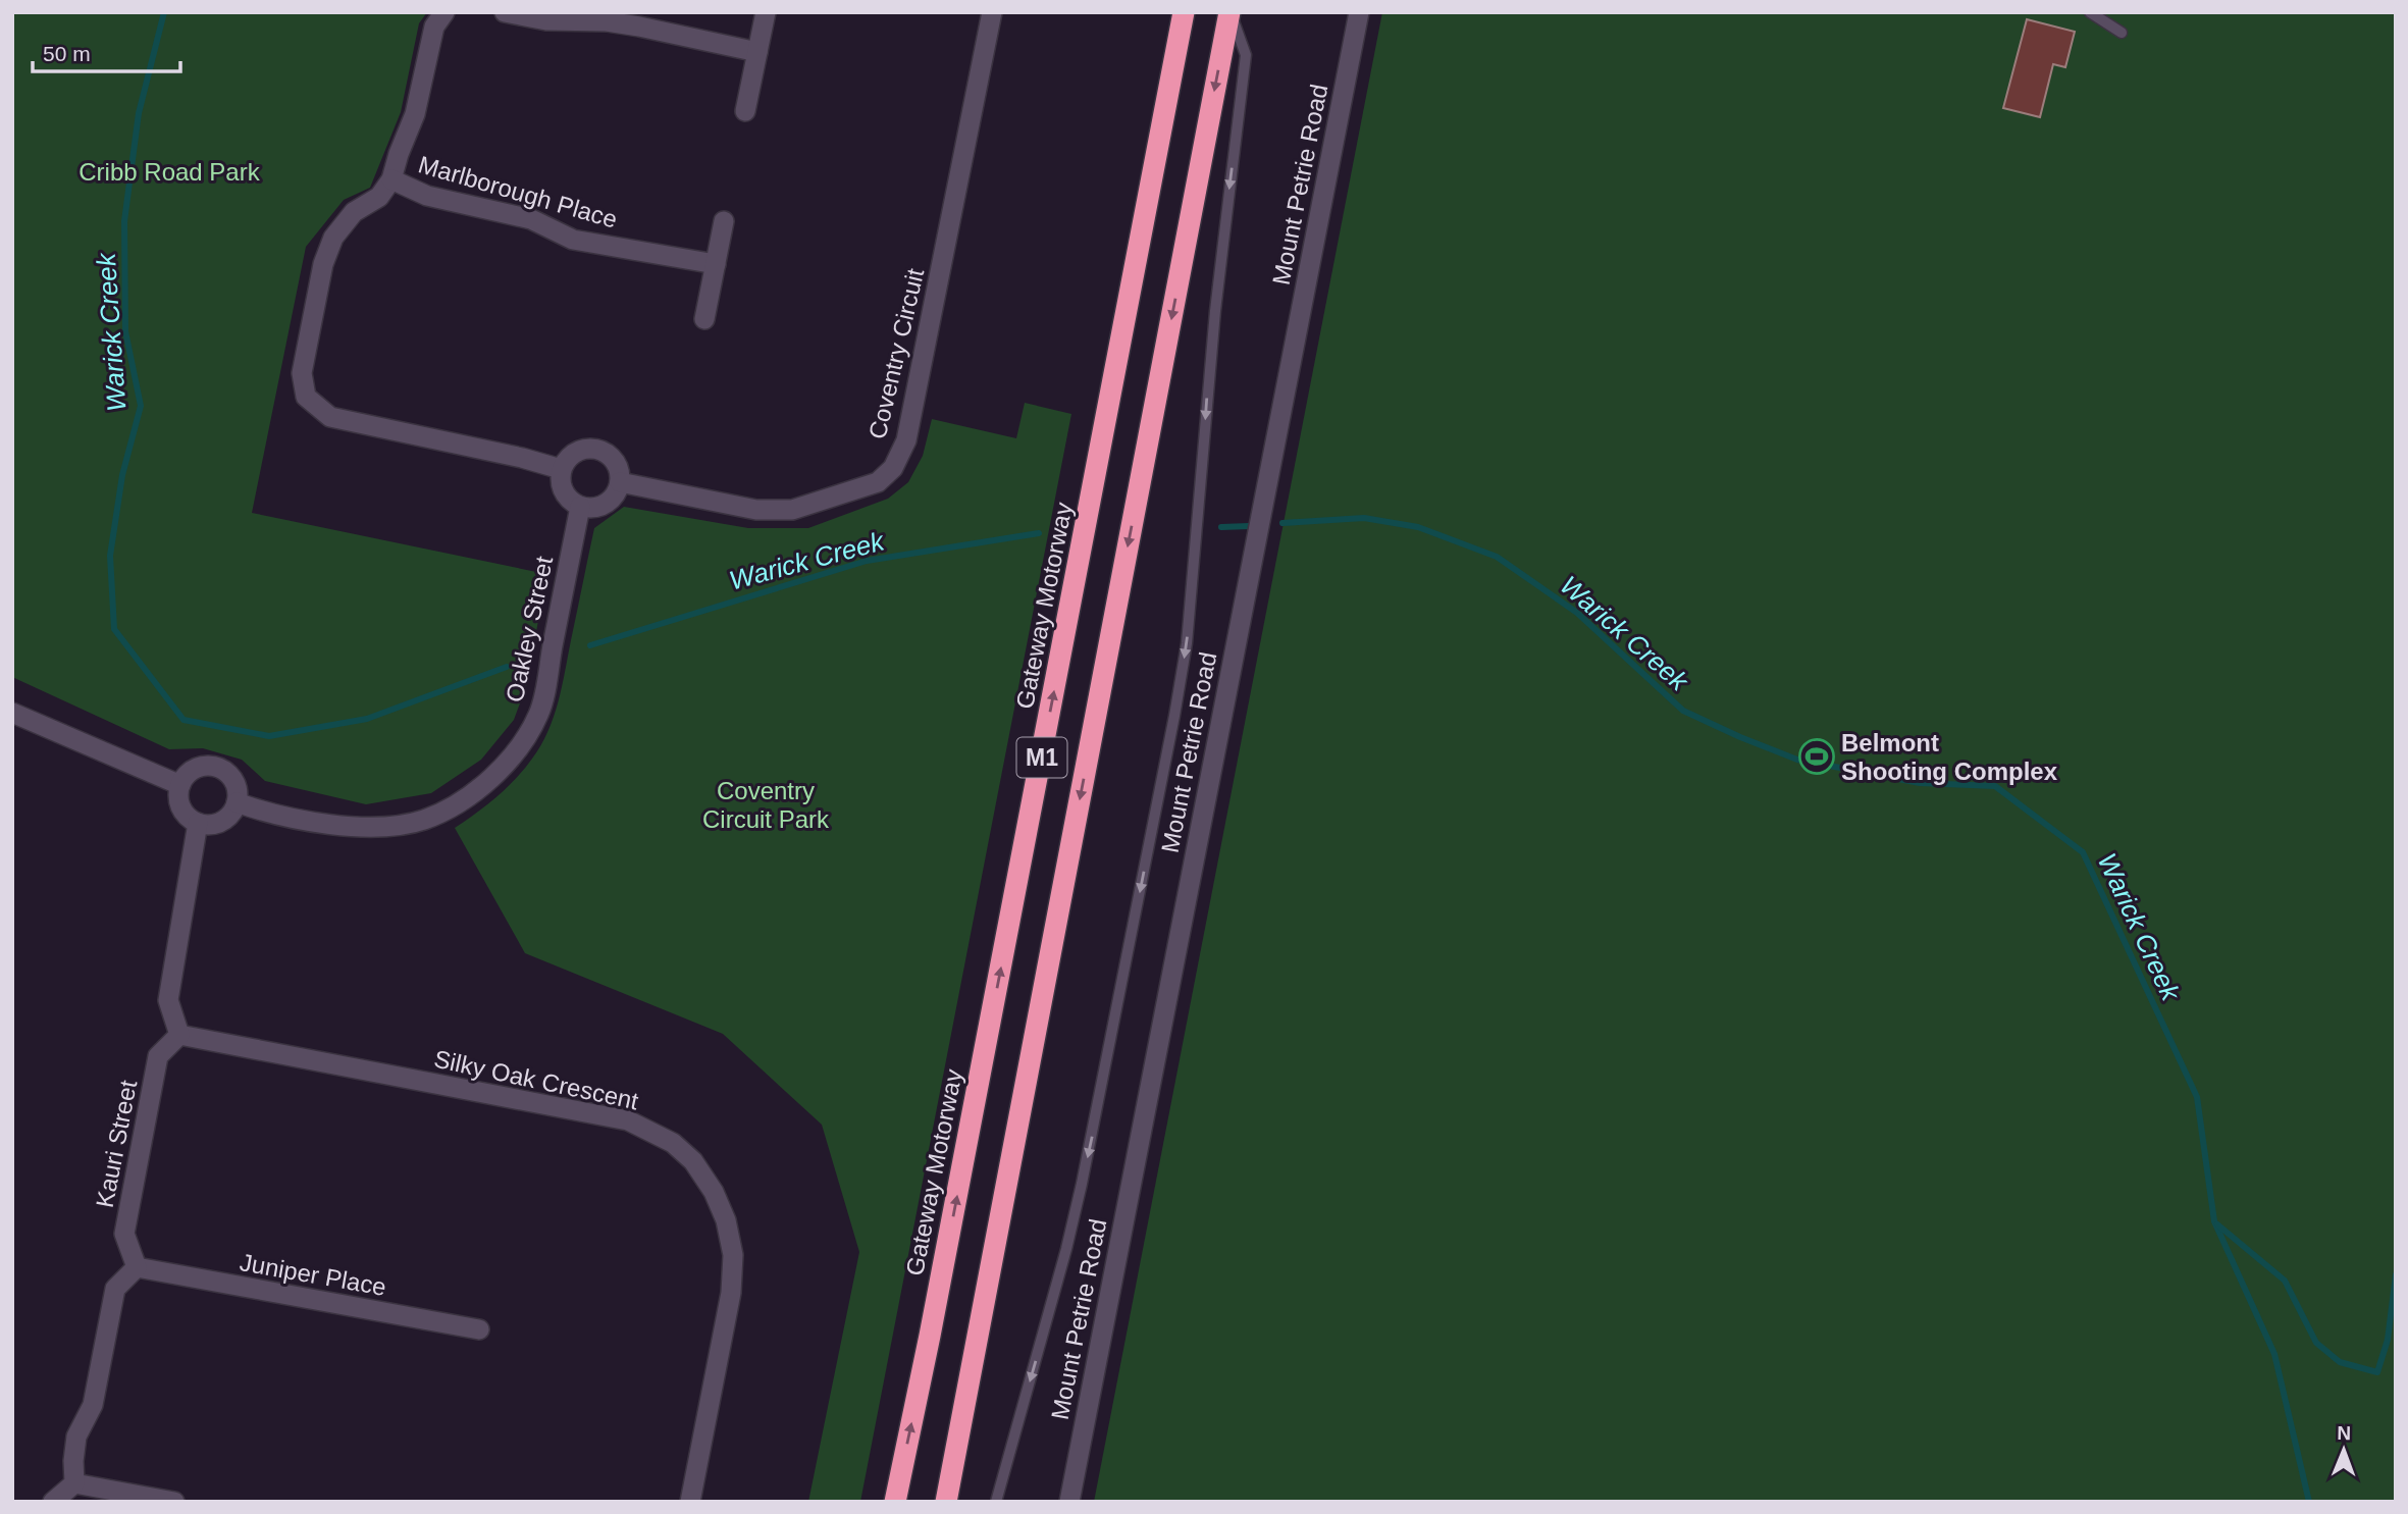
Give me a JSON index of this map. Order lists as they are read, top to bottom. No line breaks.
{"streets":{"highway":["Gateway Motorway","M1"],"street":["Mount Petrie Road","Marlborough Place","Coventry Circuit","Oakley Street","Silky Oak Crescent","Kauri Street","Juniper Place"]},"crossings":[["Coventry Circuit","Oakley Street"],["Silky Oak Crescent","Kauri Street"],["Kauri Street","Juniper Place"]],"water":["Warick Creek"],"parks":["Cribb Road Park","Coventry Circuit Park"],"places":{"sports":["Belmont Shooting Complex"]},"scale_bar":"50 m","north":"top"}
